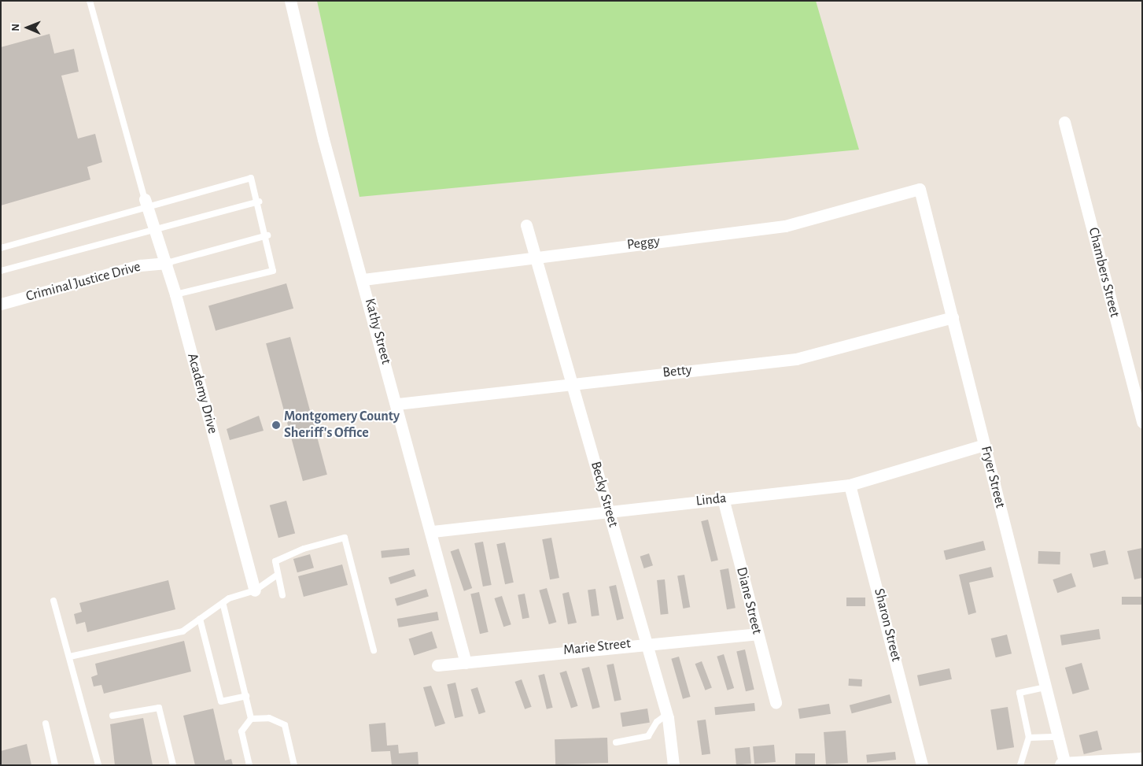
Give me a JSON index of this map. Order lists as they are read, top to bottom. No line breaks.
{"streets":{"street":["Peggy","Chambers Street","Criminal Justice Drive","Kathy Street","Betty","Academy Drive","Fryer Street","Becky Street","Linda","Diane Street","Sharon Street","Marie Street"]},"crossings":[["Peggy","Kathy Street"],["Peggy","Fryer Street"],["Peggy","Becky Street"],["Criminal Justice Drive","Academy Drive"],["Kathy Street","Betty"],["Kathy Street","Linda"],["Kathy Street","Marie Street"],["Betty","Fryer Street"],["Betty","Becky Street"],["Fryer Street","Linda"],["Becky Street","Linda"],["Becky Street","Marie Street"],["Linda","Diane Street"],["Linda","Sharon Street"],["Diane Street","Marie Street"]],"places":["Montgomery County Sheriff's Office"],"north":"left"}
